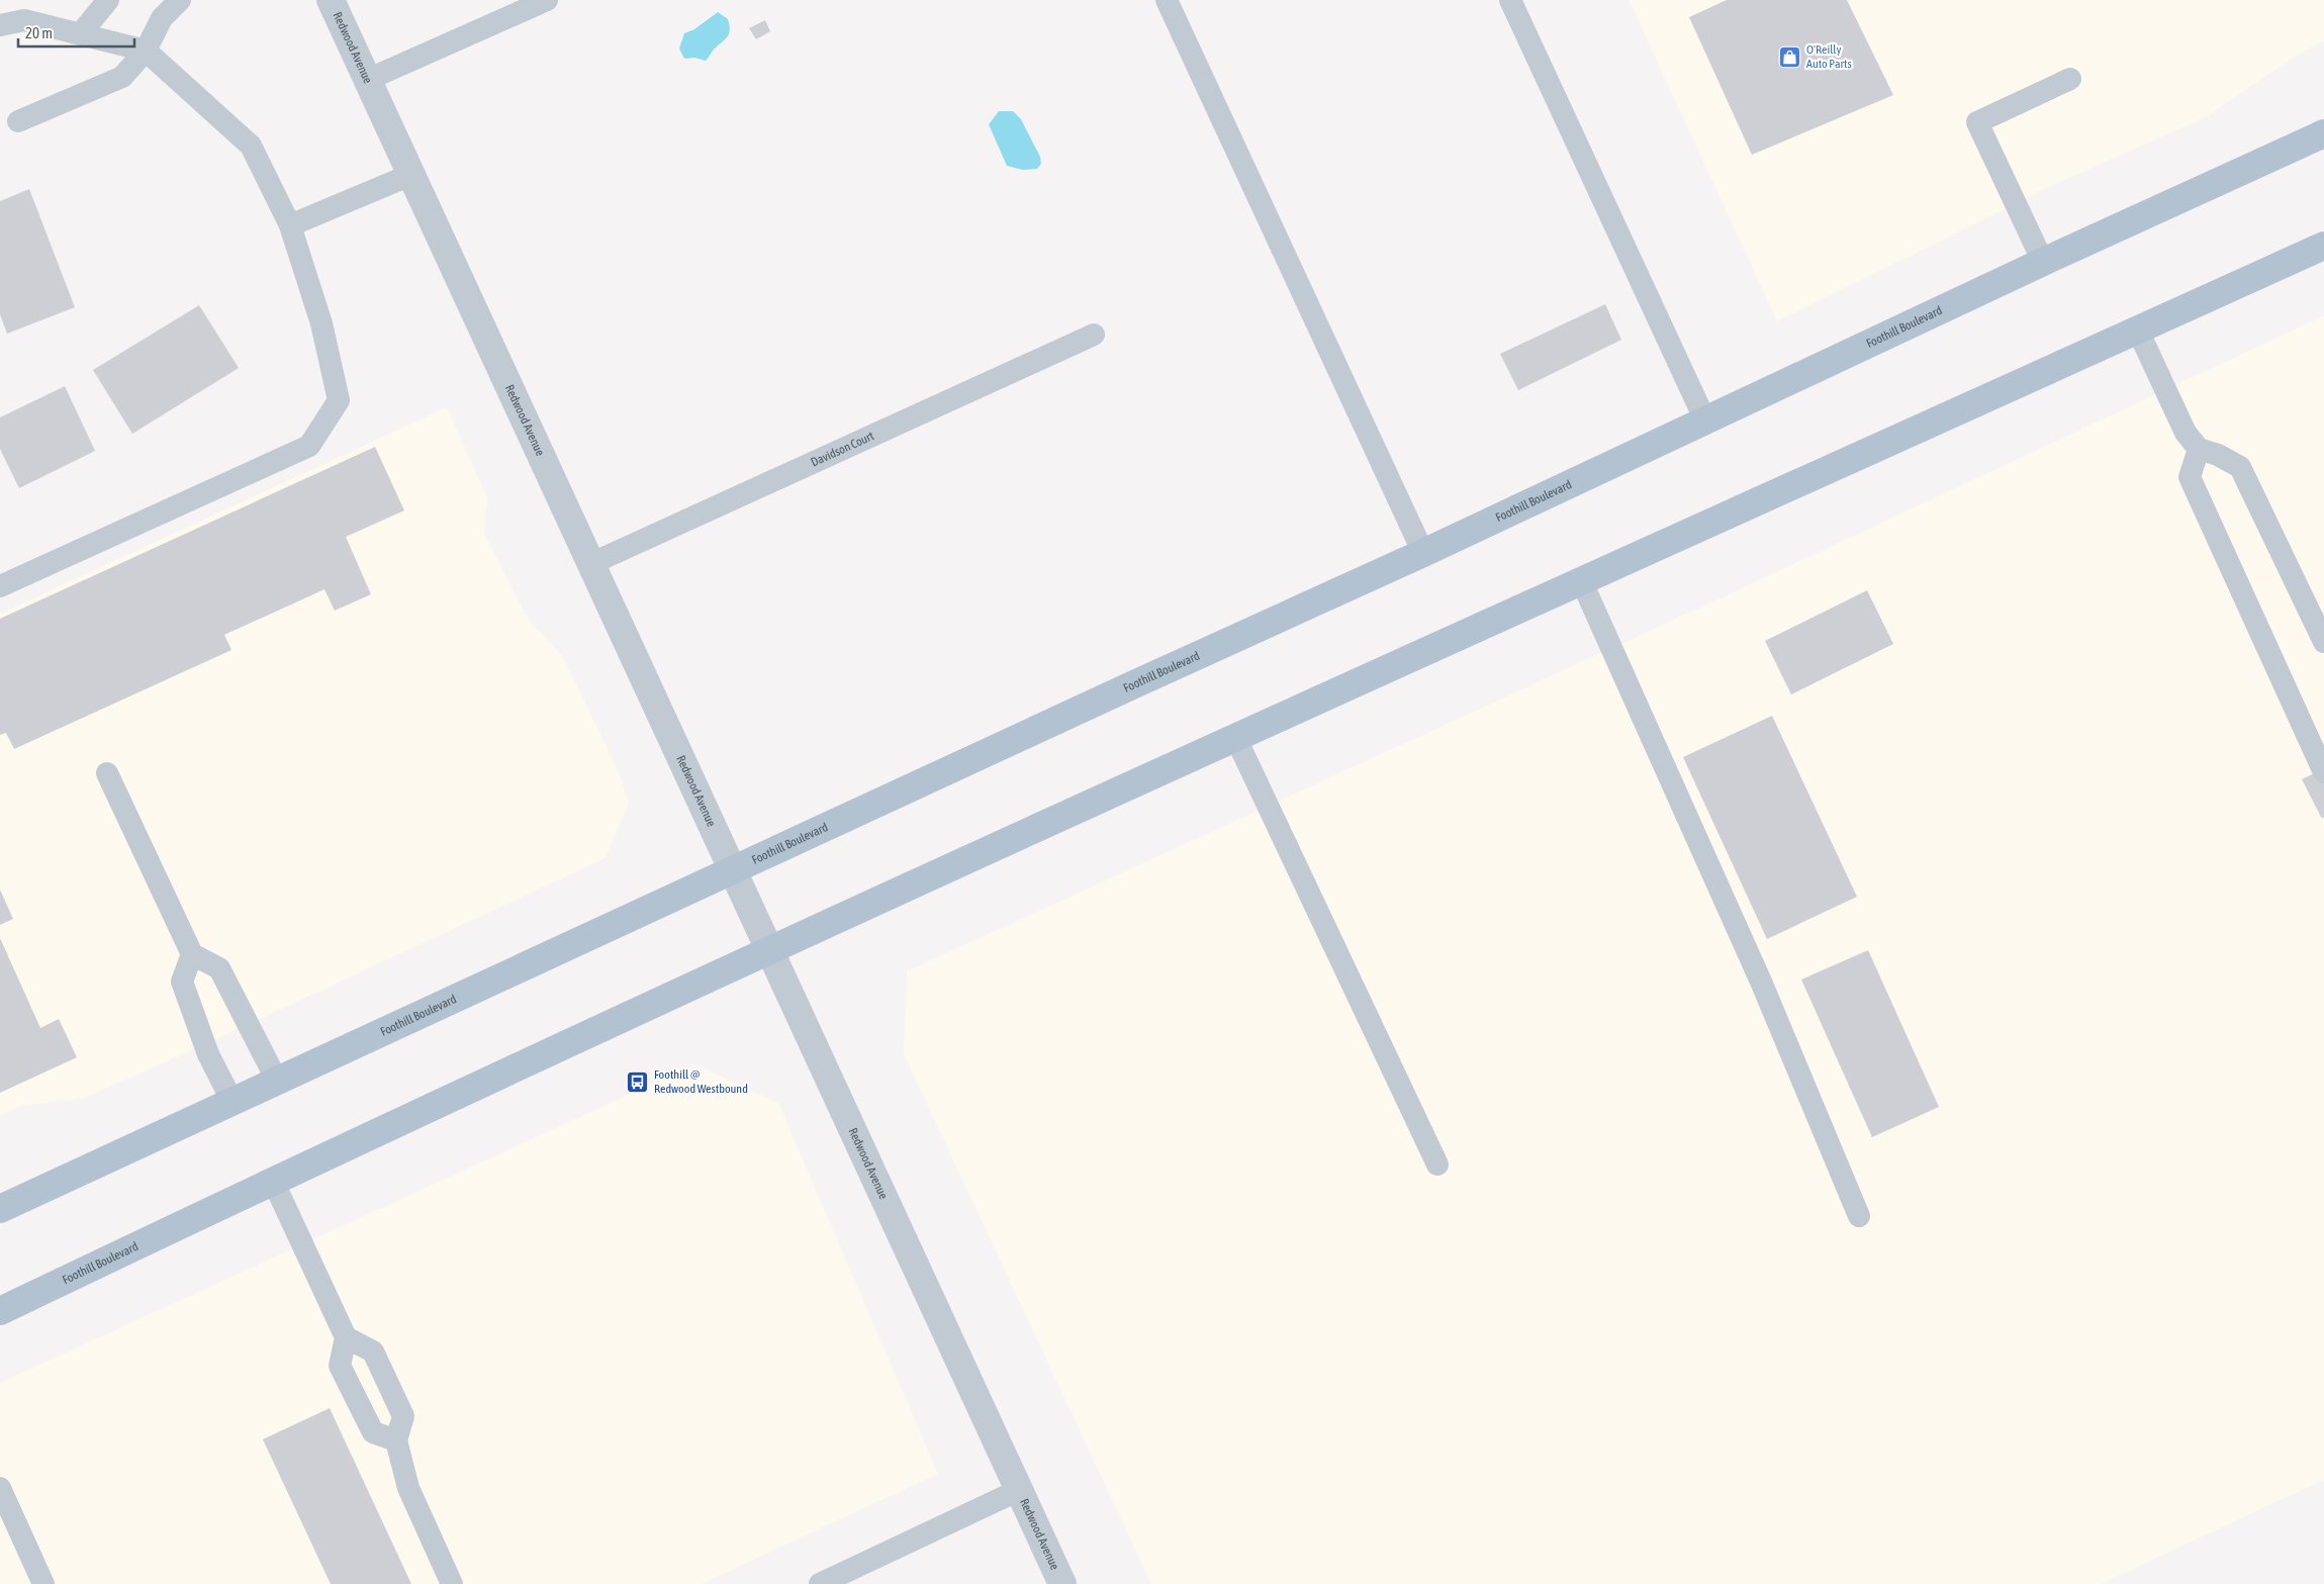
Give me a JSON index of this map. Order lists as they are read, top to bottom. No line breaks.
{"streets":{"main road":["Foothill Boulevard"],"street":["Redwood Avenue"],"lane":["Davidson Court"]},"crossings":[["Redwood Avenue","Foothill Boulevard"],["Redwood Avenue","Davidson Court"]],"places":{"shop":["O'Reilly Auto Parts"],"bus stop":["Foothill @ Redwood Westbound"]},"scale_bar":"20 m"}
